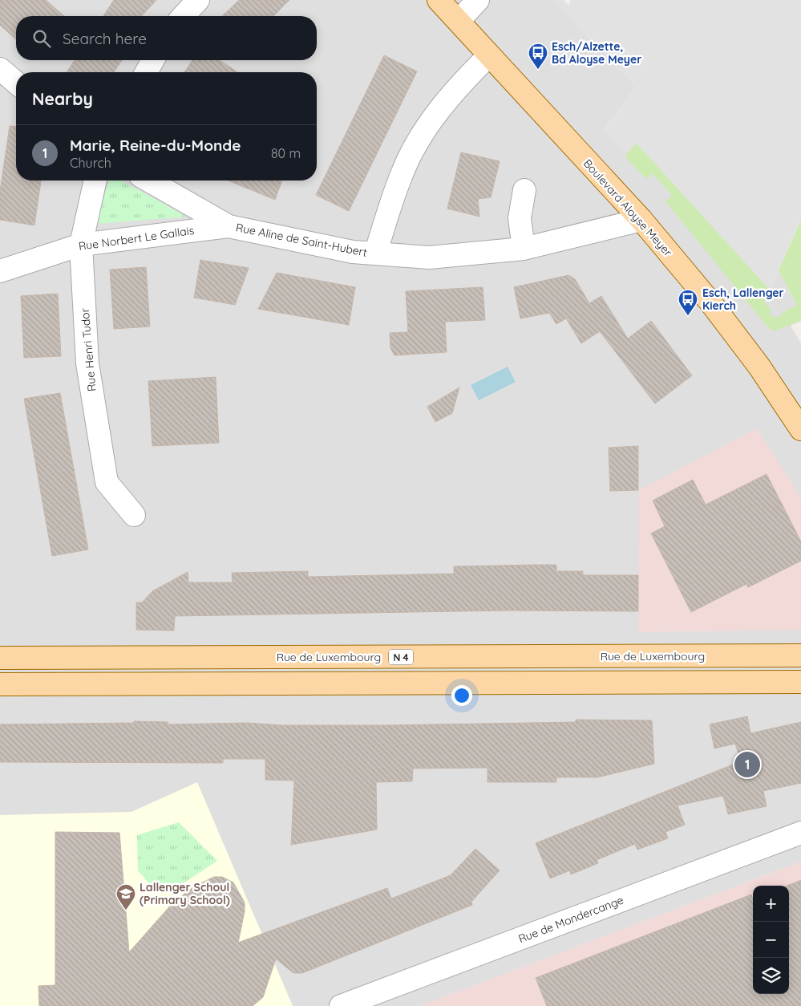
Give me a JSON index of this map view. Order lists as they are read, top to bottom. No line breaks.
{"streets":{"main road":["Boulevard Aloyse Meyer","Rue de Luxembourg","N 4"],"street":["Rue Norbert Le Gallais","Rue Aline de Saint-Hubert","Rue Henri Tudor","Rue de Mondercange"]},"crossings":[["Boulevard Aloyse Meyer","Rue Aline de Saint-Hubert"],["Rue Norbert Le Gallais","Rue Aline de Saint-Hubert"],["Rue Norbert Le Gallais","Rue Henri Tudor"]],"places":{"bus stop":["Esch/Alzette, Bd Aloyse Meyer","Esch, Lallenger Kierch"],"school or university":["Lallenger Schoul (Primary School)"]},"page":{"search":"Search here","heading":"Nearby","list":[{"mark":"1","name":"Marie, Reine-du-Monde","note":"Church","value":"80 m"}],"pins":"1","map_buttons":["+","−"]}}
